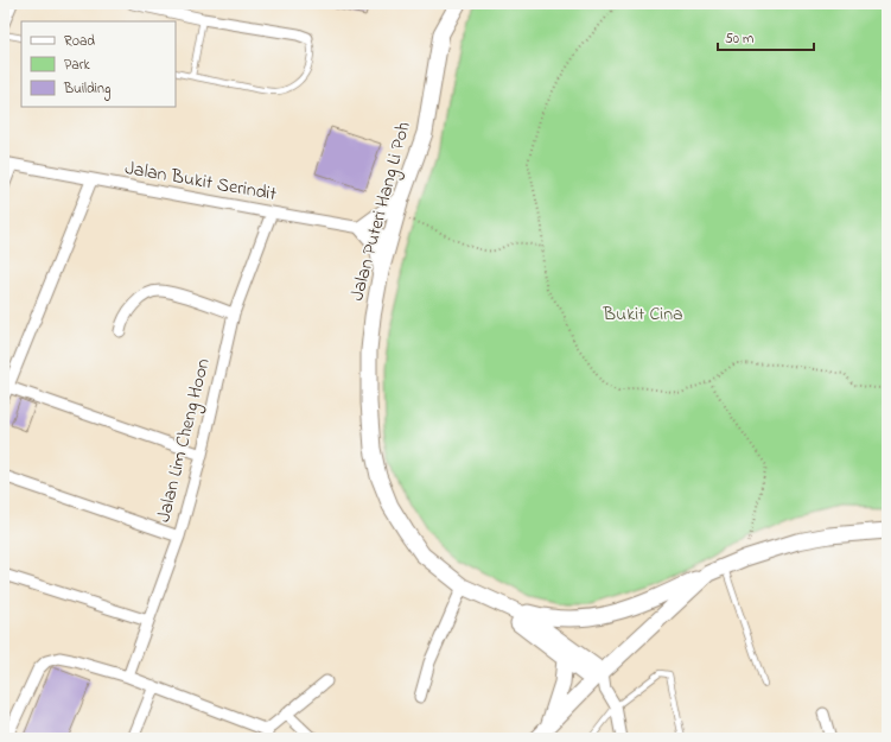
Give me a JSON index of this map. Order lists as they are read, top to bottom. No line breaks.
{"streets":{"street":["Jalan Bukit Serindit","Jalan Puteri Hang Li Poh","Jalan Lim Cheng Hoon"]},"crossings":[["Jalan Bukit Serindit","Jalan Puteri Hang Li Poh"],["Jalan Bukit Serindit","Jalan Lim Cheng Hoon"]],"parks":["Bukit Cina"],"legend":["Road","Park","Building"],"scale_bar":"50 m"}
